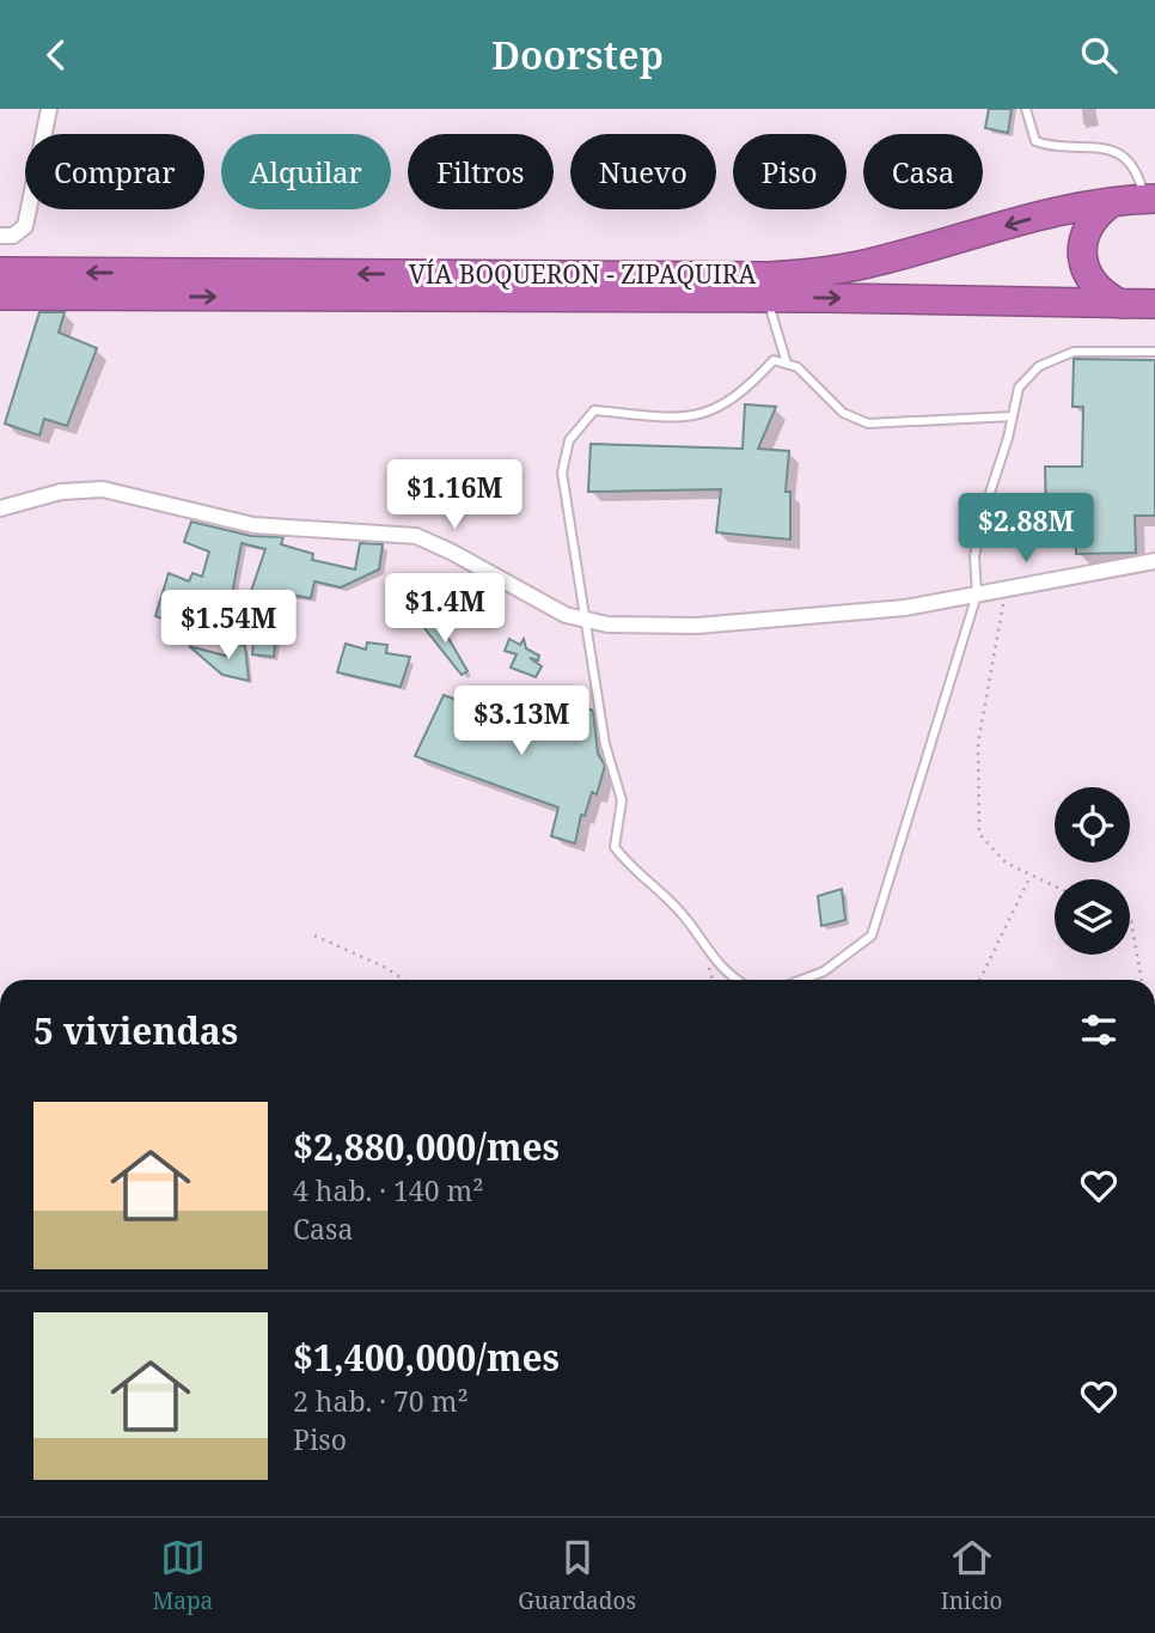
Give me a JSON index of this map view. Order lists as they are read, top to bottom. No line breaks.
{"streets":{"highway":["VÍA BOQUERON - ZIPAQUIRA"]},"page":{"header":"Doorstep","chip":["Comprar","Alquilar","Filtros","Nuevo","Piso","Casa"],"price":["$1.16M","$2.88M","$1.4M","$1.54M","$3.13M"],"heading":"5 viviendas","list":[{"name":"$2,880,000/mes","note":"4 hab. · 140 m² · Casa"},{"name":"$1,400,000/mes","note":"2 hab. · 70 m² · Piso"}],"tabs":["Mapa","Guardados","Inicio"]}}
